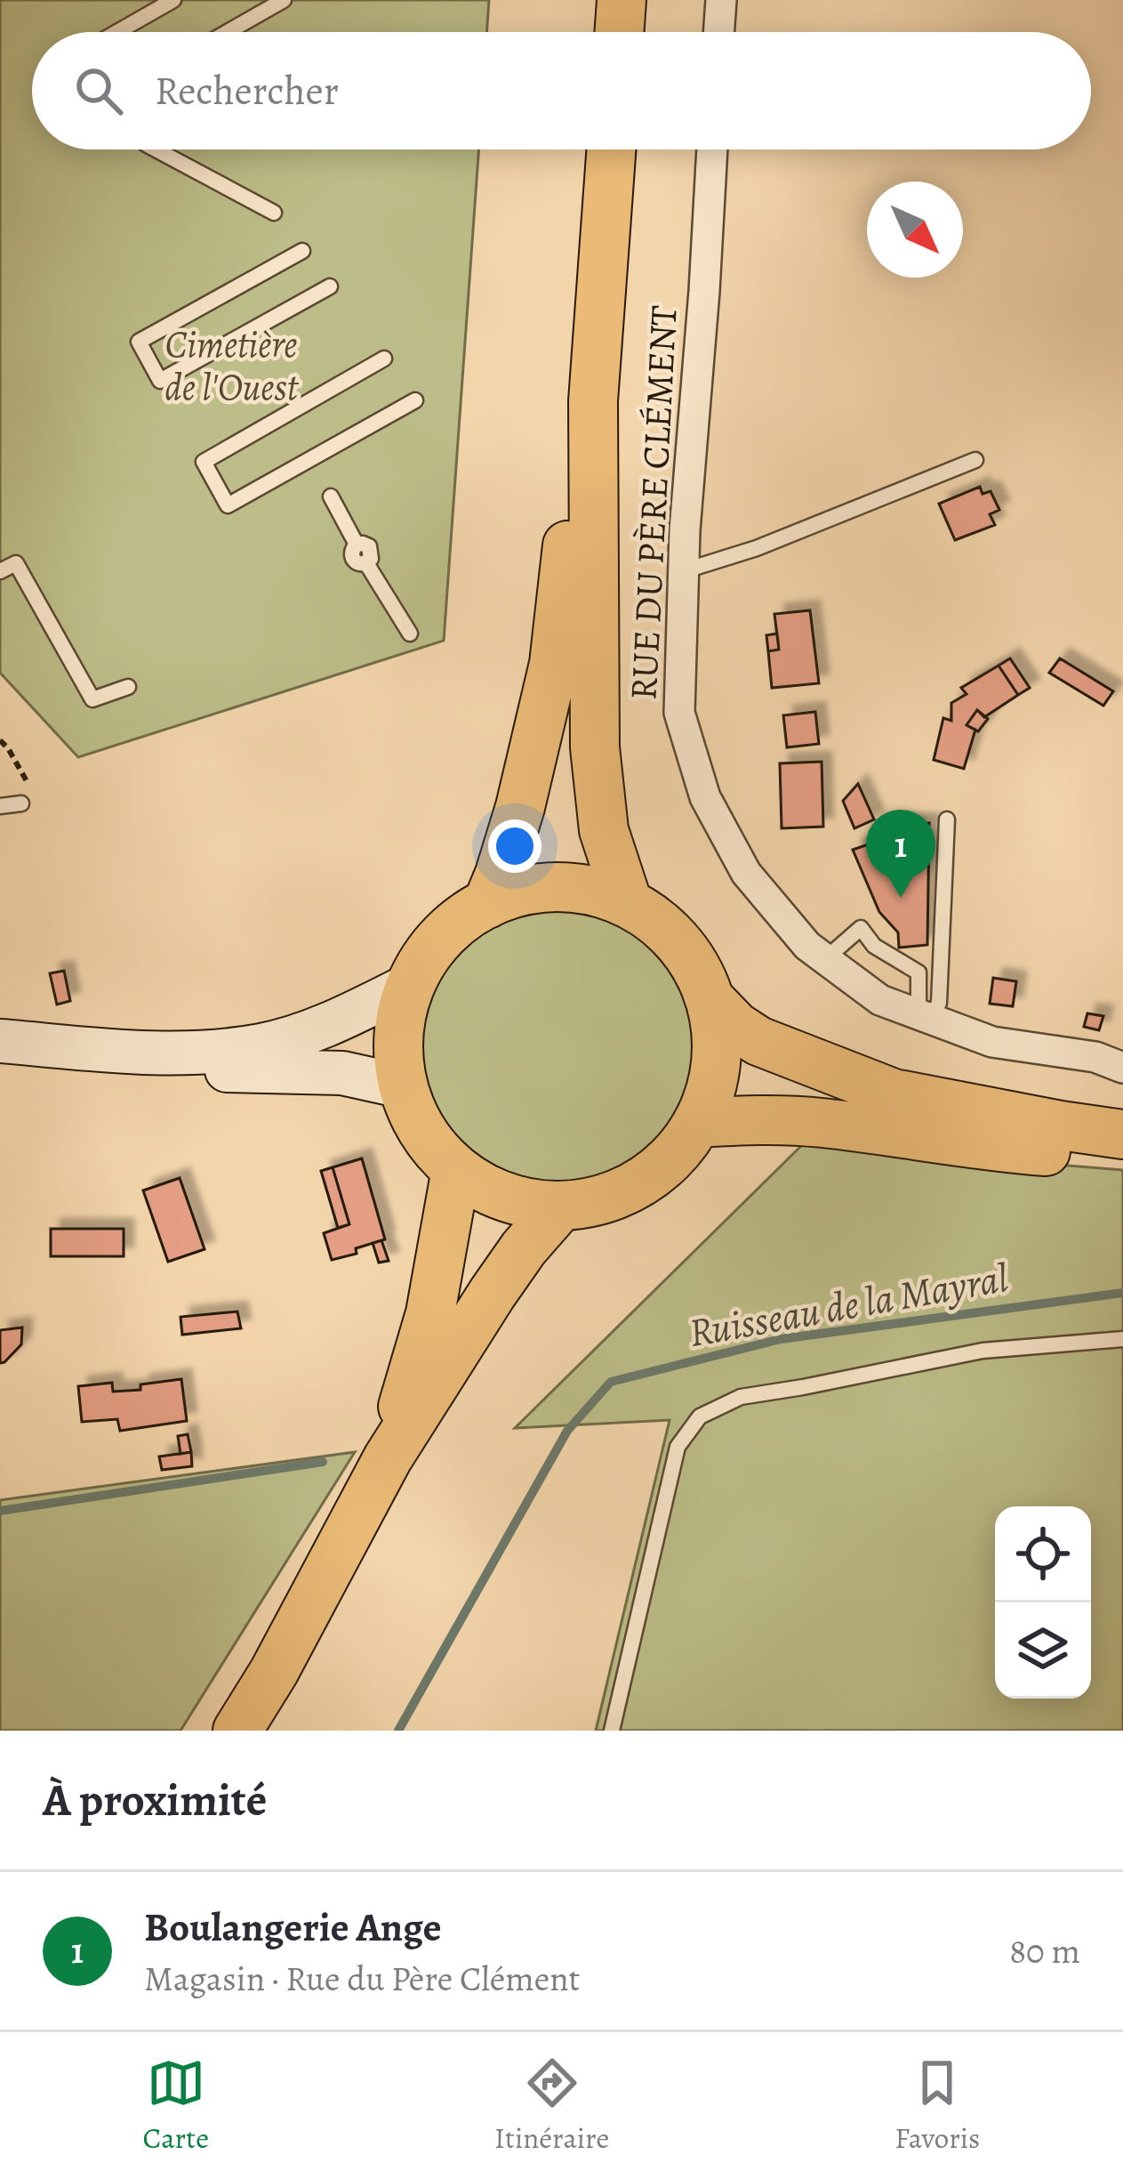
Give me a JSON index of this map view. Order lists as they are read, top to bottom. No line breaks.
{"streets":{"street":["RUE DU PÈRE CLÉMENT"]},"water":["Ruisseau de la Mayral"],"parks":["Cimetière de l'Ouest"],"north":"bottom right","page":{"search":"Rechercher","pins":"1","heading":"À proximité","list":[{"mark":"1","name":"Boulangerie Ange","note":"Magasin · Rue du Père Clément","value":"80 m"}],"nav":["Carte","Itinéraire","Favoris"]}}
